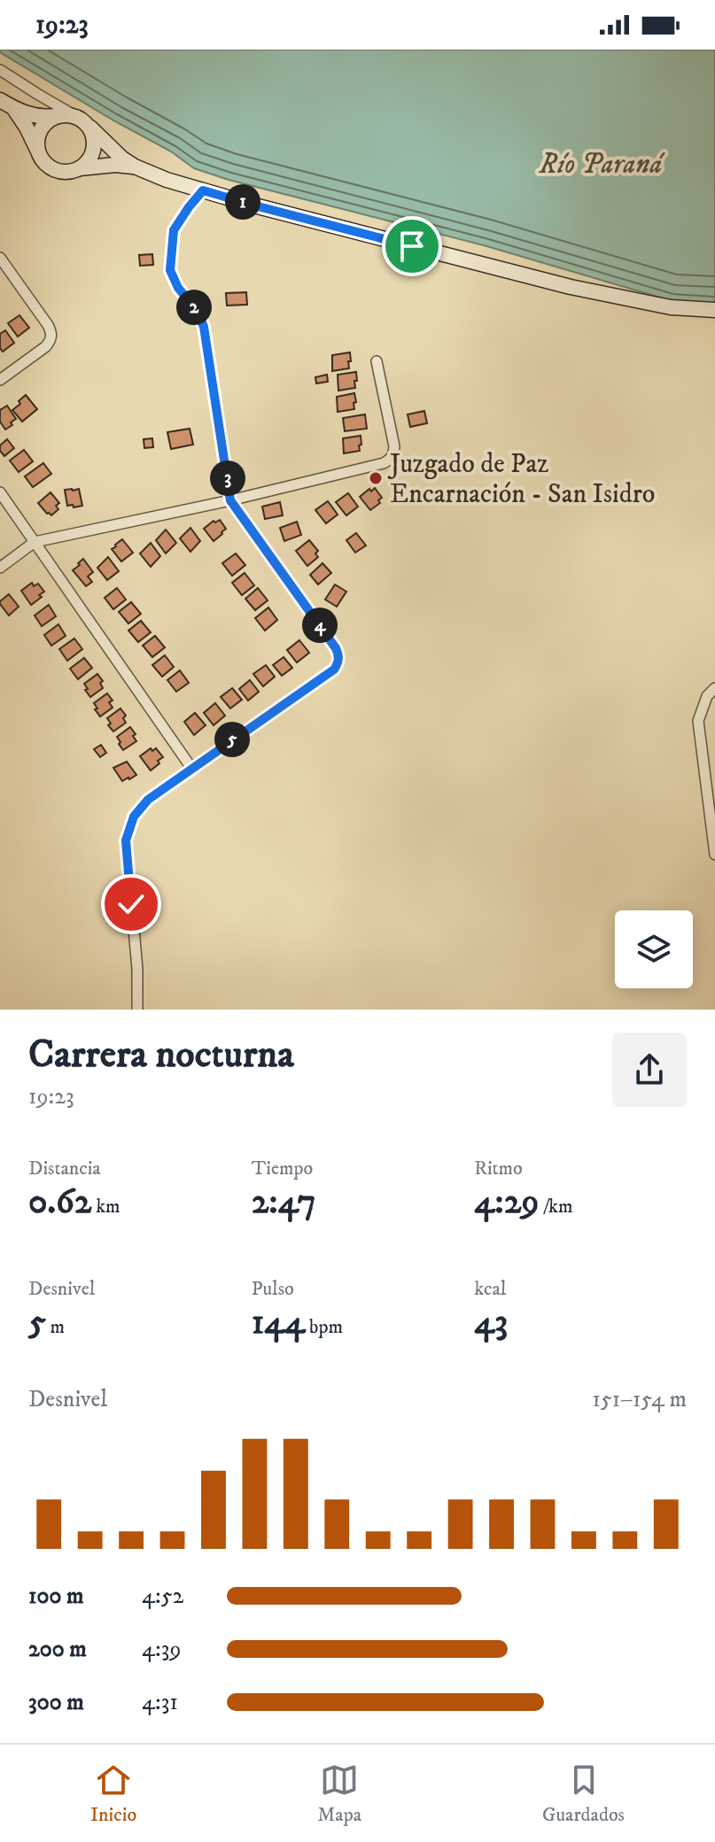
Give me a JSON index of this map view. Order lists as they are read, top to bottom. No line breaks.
{"water":["Río Paraná"],"places":["Juzgado de Paz Encarnación - San Isidro"],"page":{"status":"19:23","pins":["1","2","3","4","5"],"heading":["Carrera nocturna","19:23"],"stats":[["Distancia","0.62 km"],["Tiempo","2:47"],["Ritmo","4:29 /km"],["Desnivel","5 m"],["Pulso","144 bpm"],["kcal","43"]],"chart":["Desnivel","151–154 m"],"list":[{"name":"100 m","note":"4:52"},{"name":"200 m","note":"4:39"},{"name":"300 m","note":"4:31"}],"tabs":["Inicio","Mapa","Guardados"]}}
